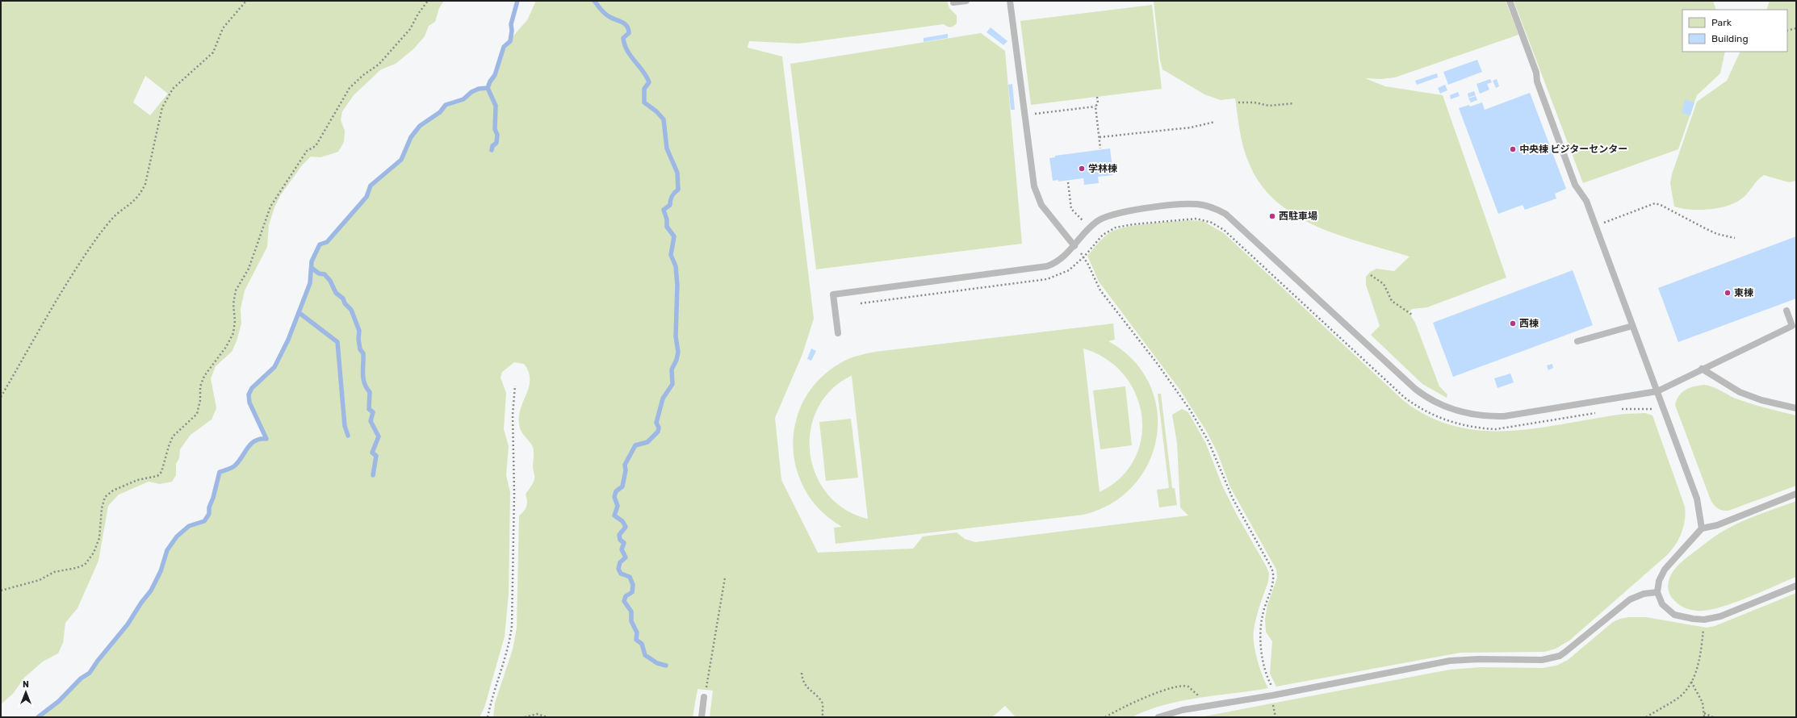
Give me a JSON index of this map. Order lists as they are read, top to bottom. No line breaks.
{"places":["中央棟 ビジターセンター","学林棟","西駐車場","東棟","西棟"],"legend":["Park","Building"],"north":"top"}
